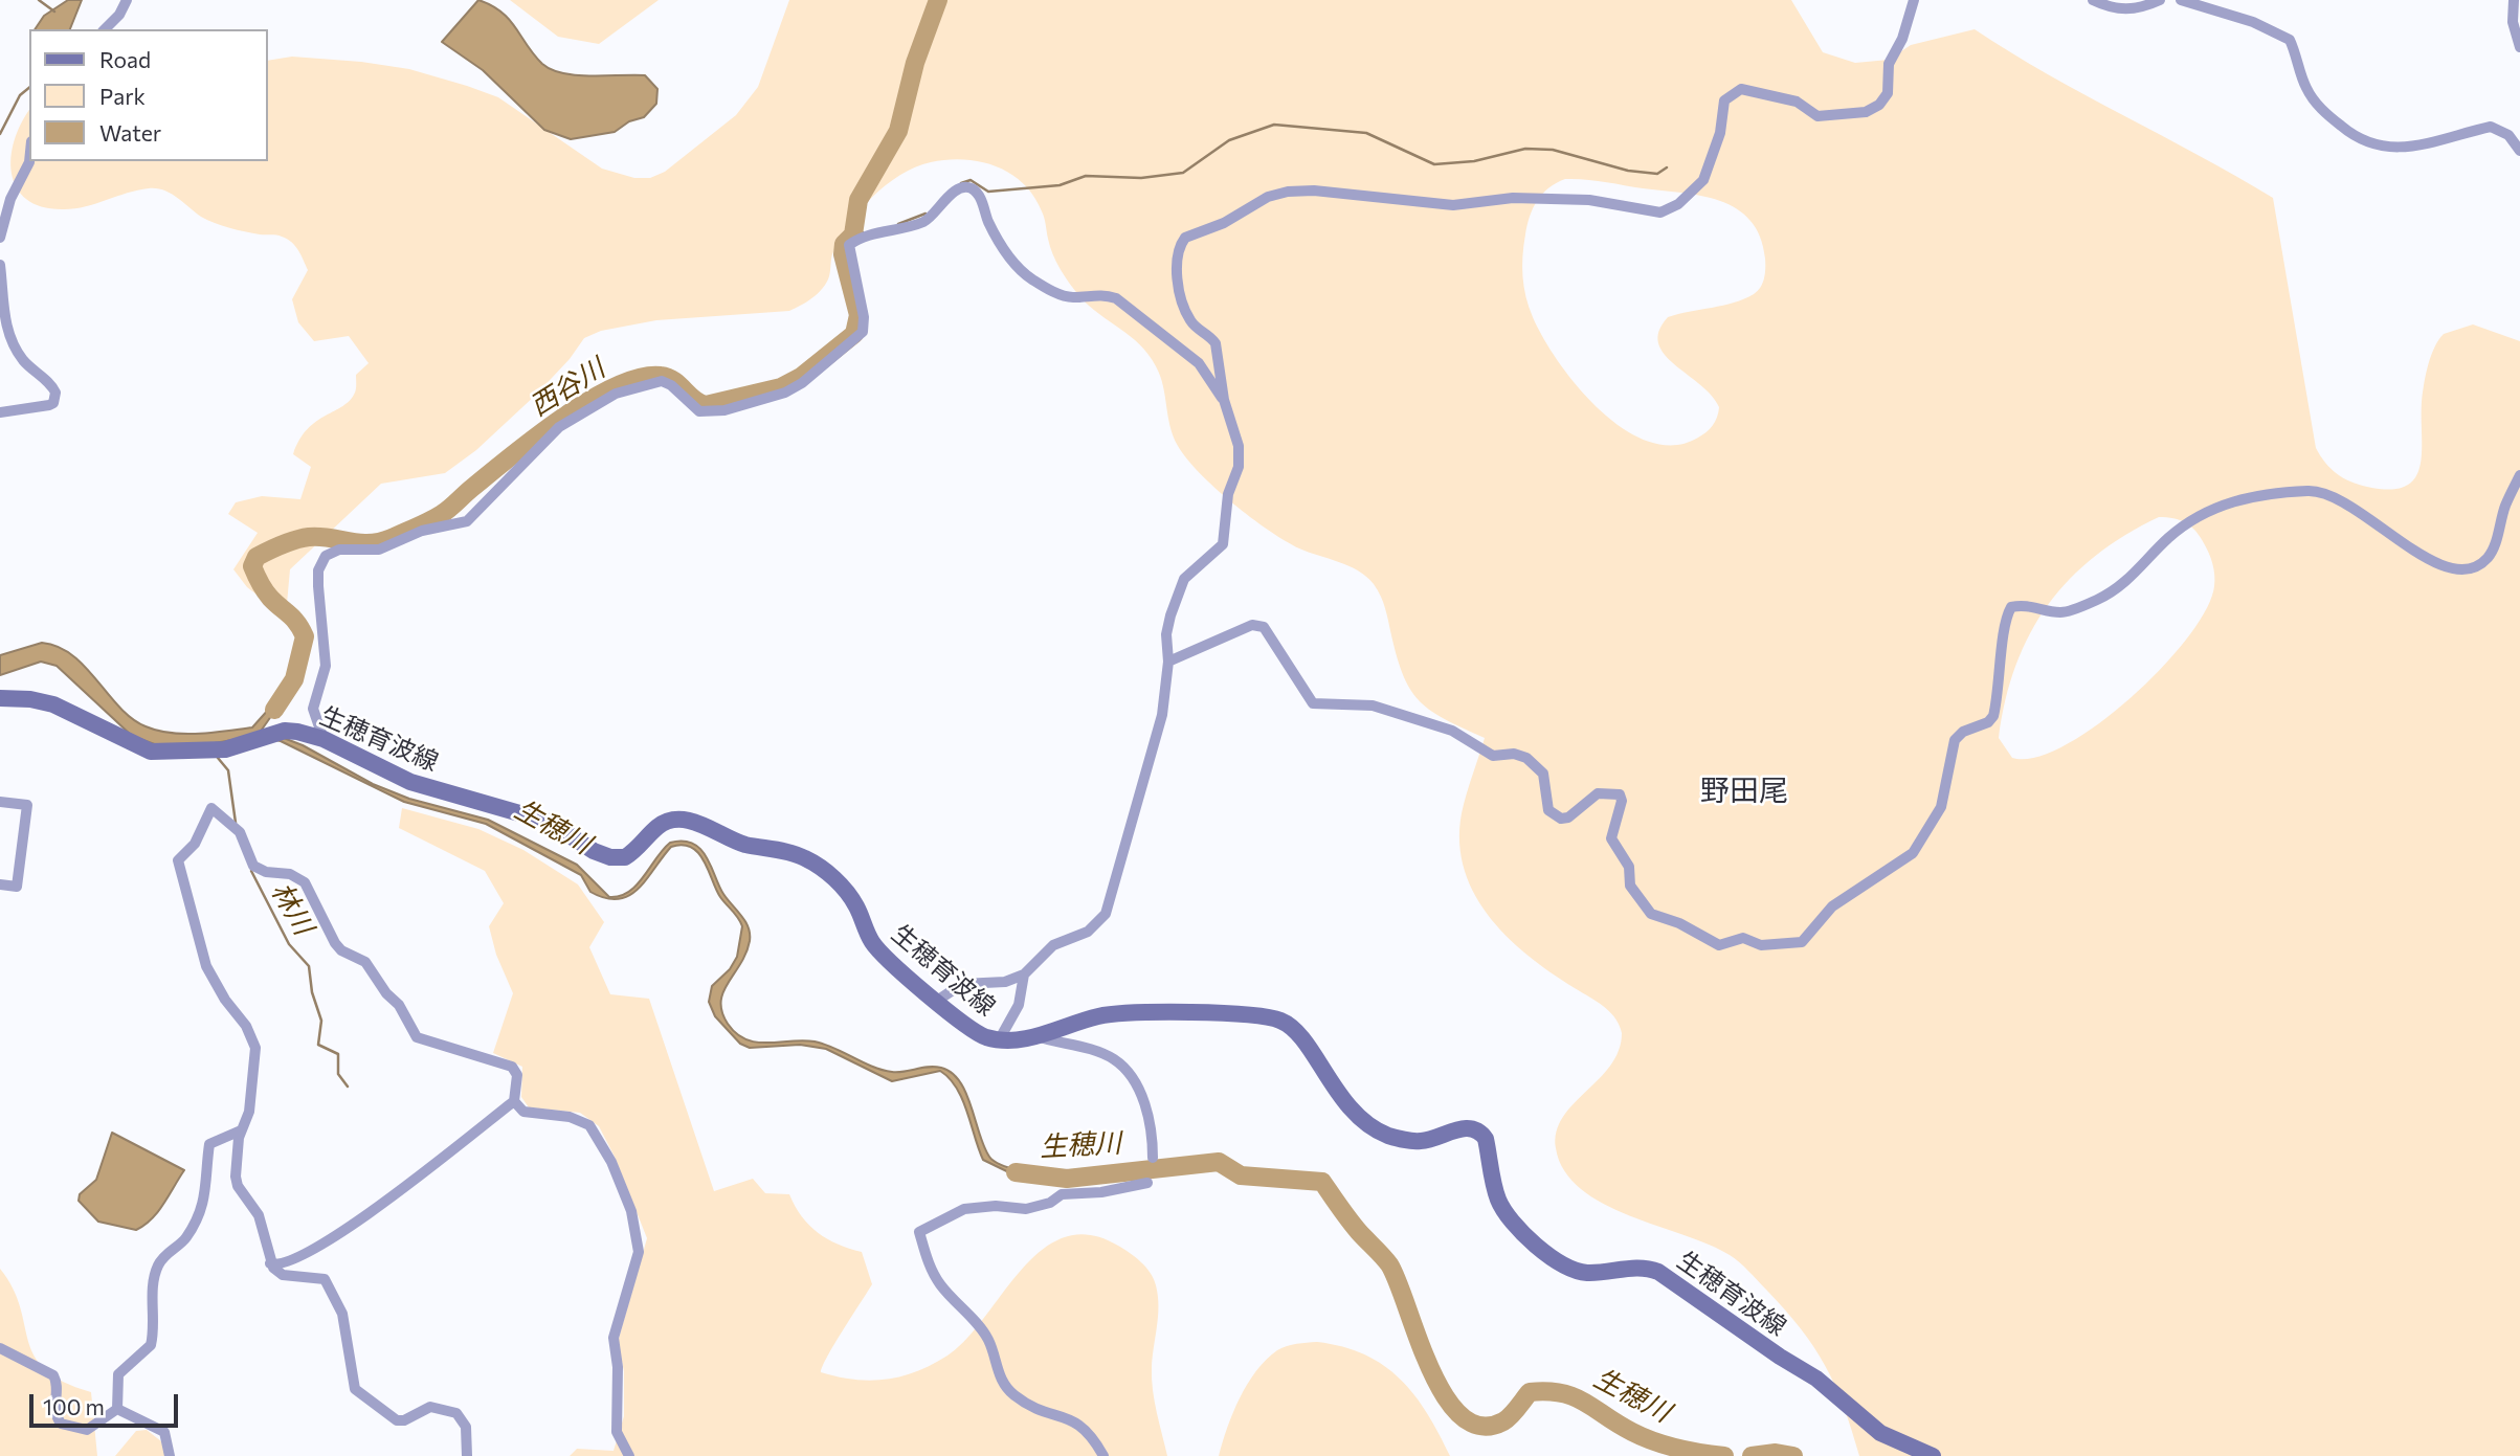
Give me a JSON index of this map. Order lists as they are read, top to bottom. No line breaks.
{"streets":{"main road":["生穂育波線"]},"districts":["野田尾"],"water":["西谷川","生穂川","林川"],"legend":["Road","Park","Water"],"scale_bar":"100 m"}
